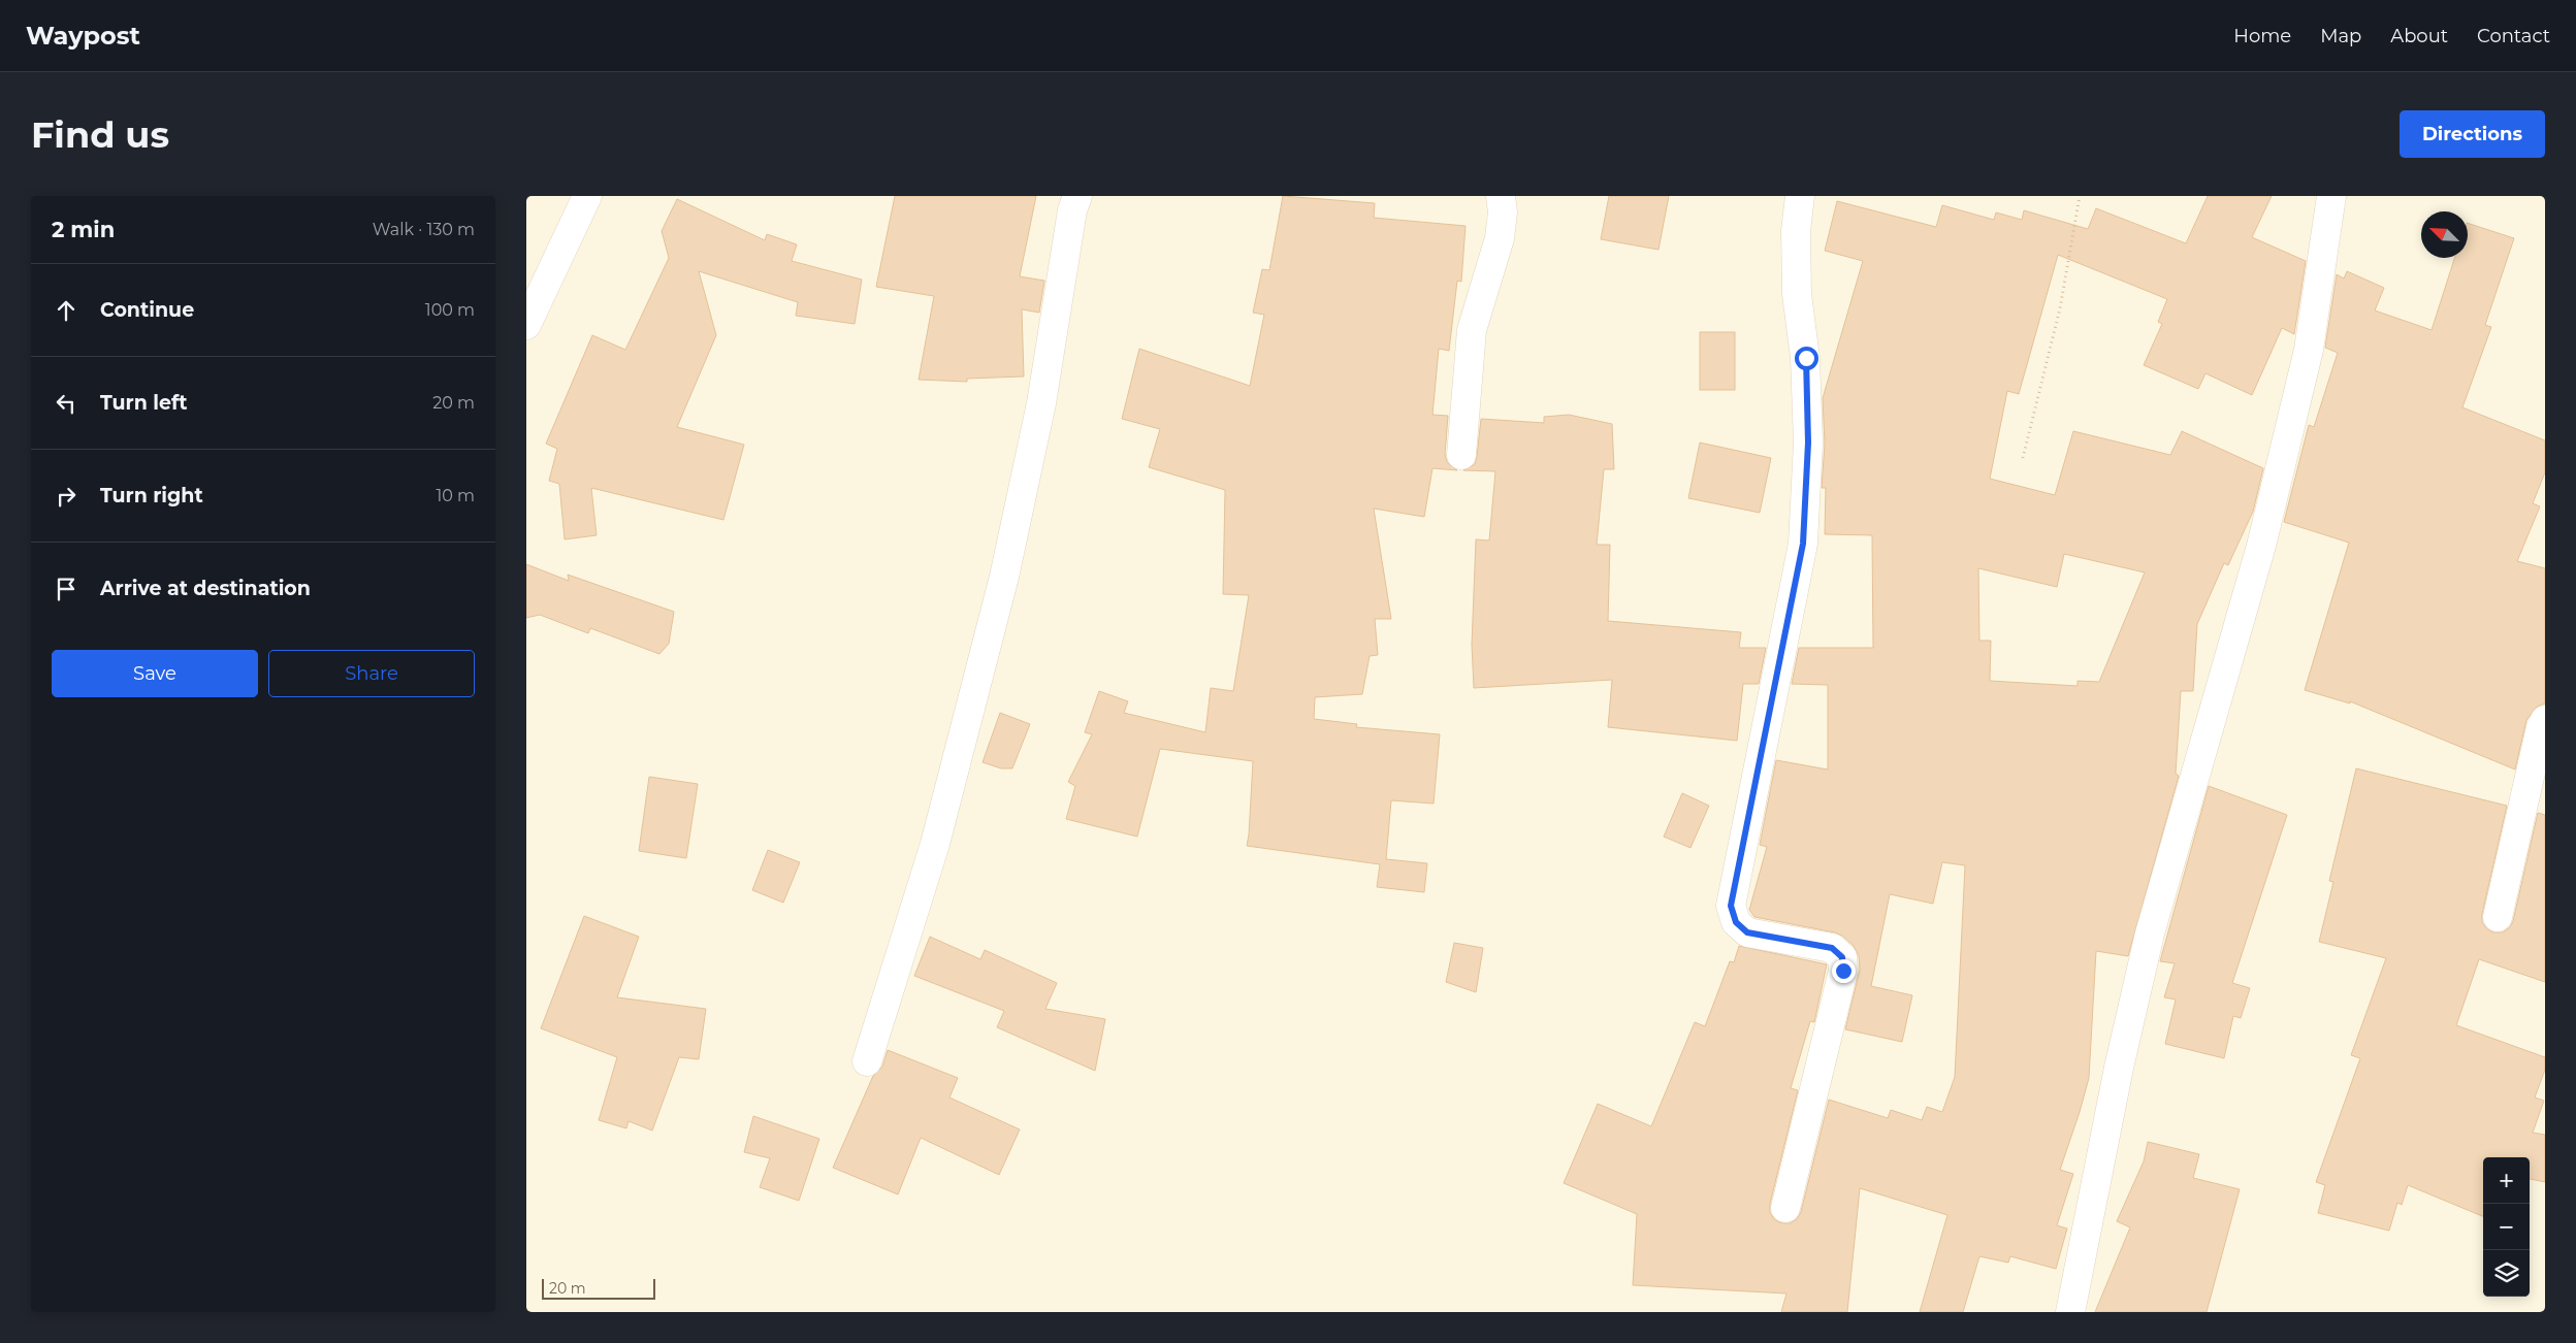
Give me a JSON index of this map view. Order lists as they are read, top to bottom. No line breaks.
{"scale_bar":"20 m","north":"top left","page":{"header":"Waypost","nav":["Home","Map","About","Contact"],"buttons":["Directions",["Save","Share"]],"title":"Find us","heading":["2 min","Walk · 130 m"],"list":[["Continue","100 m"],["Turn left","20 m"],["Turn right","10 m"],"Arrive at destination"],"map_buttons":["+","−"],"scale":"20 m"}}
